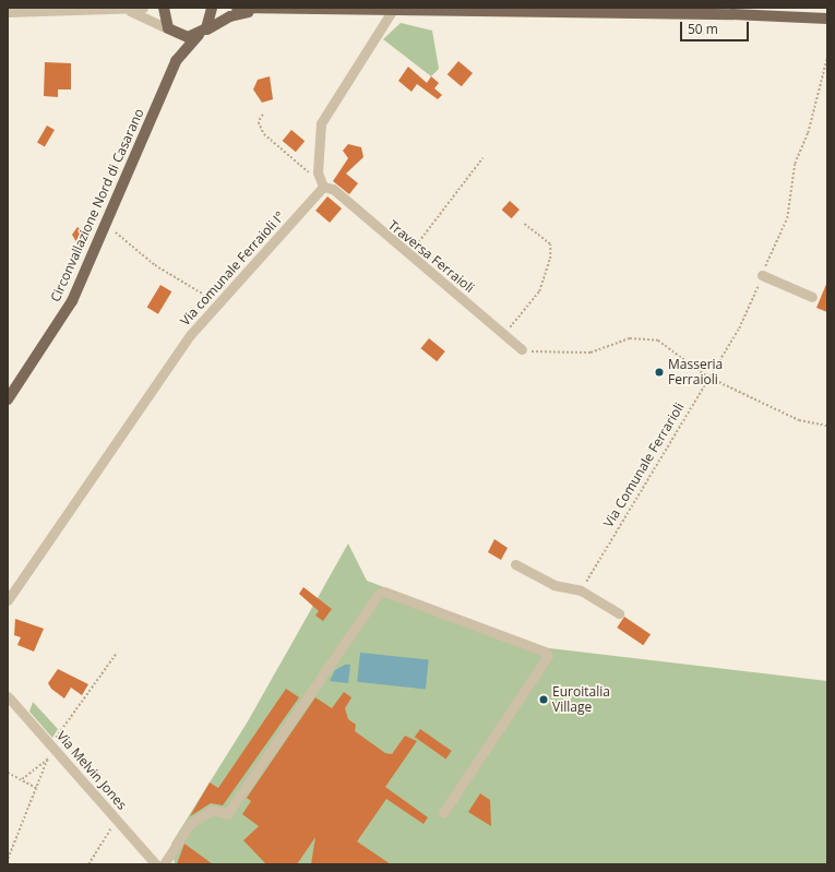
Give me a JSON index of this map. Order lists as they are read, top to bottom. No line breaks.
{"streets":{"main road":["Circonvallazione Nord di Casarano"],"street":["Traversa Ferraioli","Via comunale Ferraioli I°","Via Melvin Jones"],"path":["Via Comunale Ferrarioli"]},"crossings":[["Traversa Ferraioli","Via comunale Ferraioli I°"]],"places":["Masseria Ferraioli","Euroitalia Village"],"scale_bar":"50 m"}
